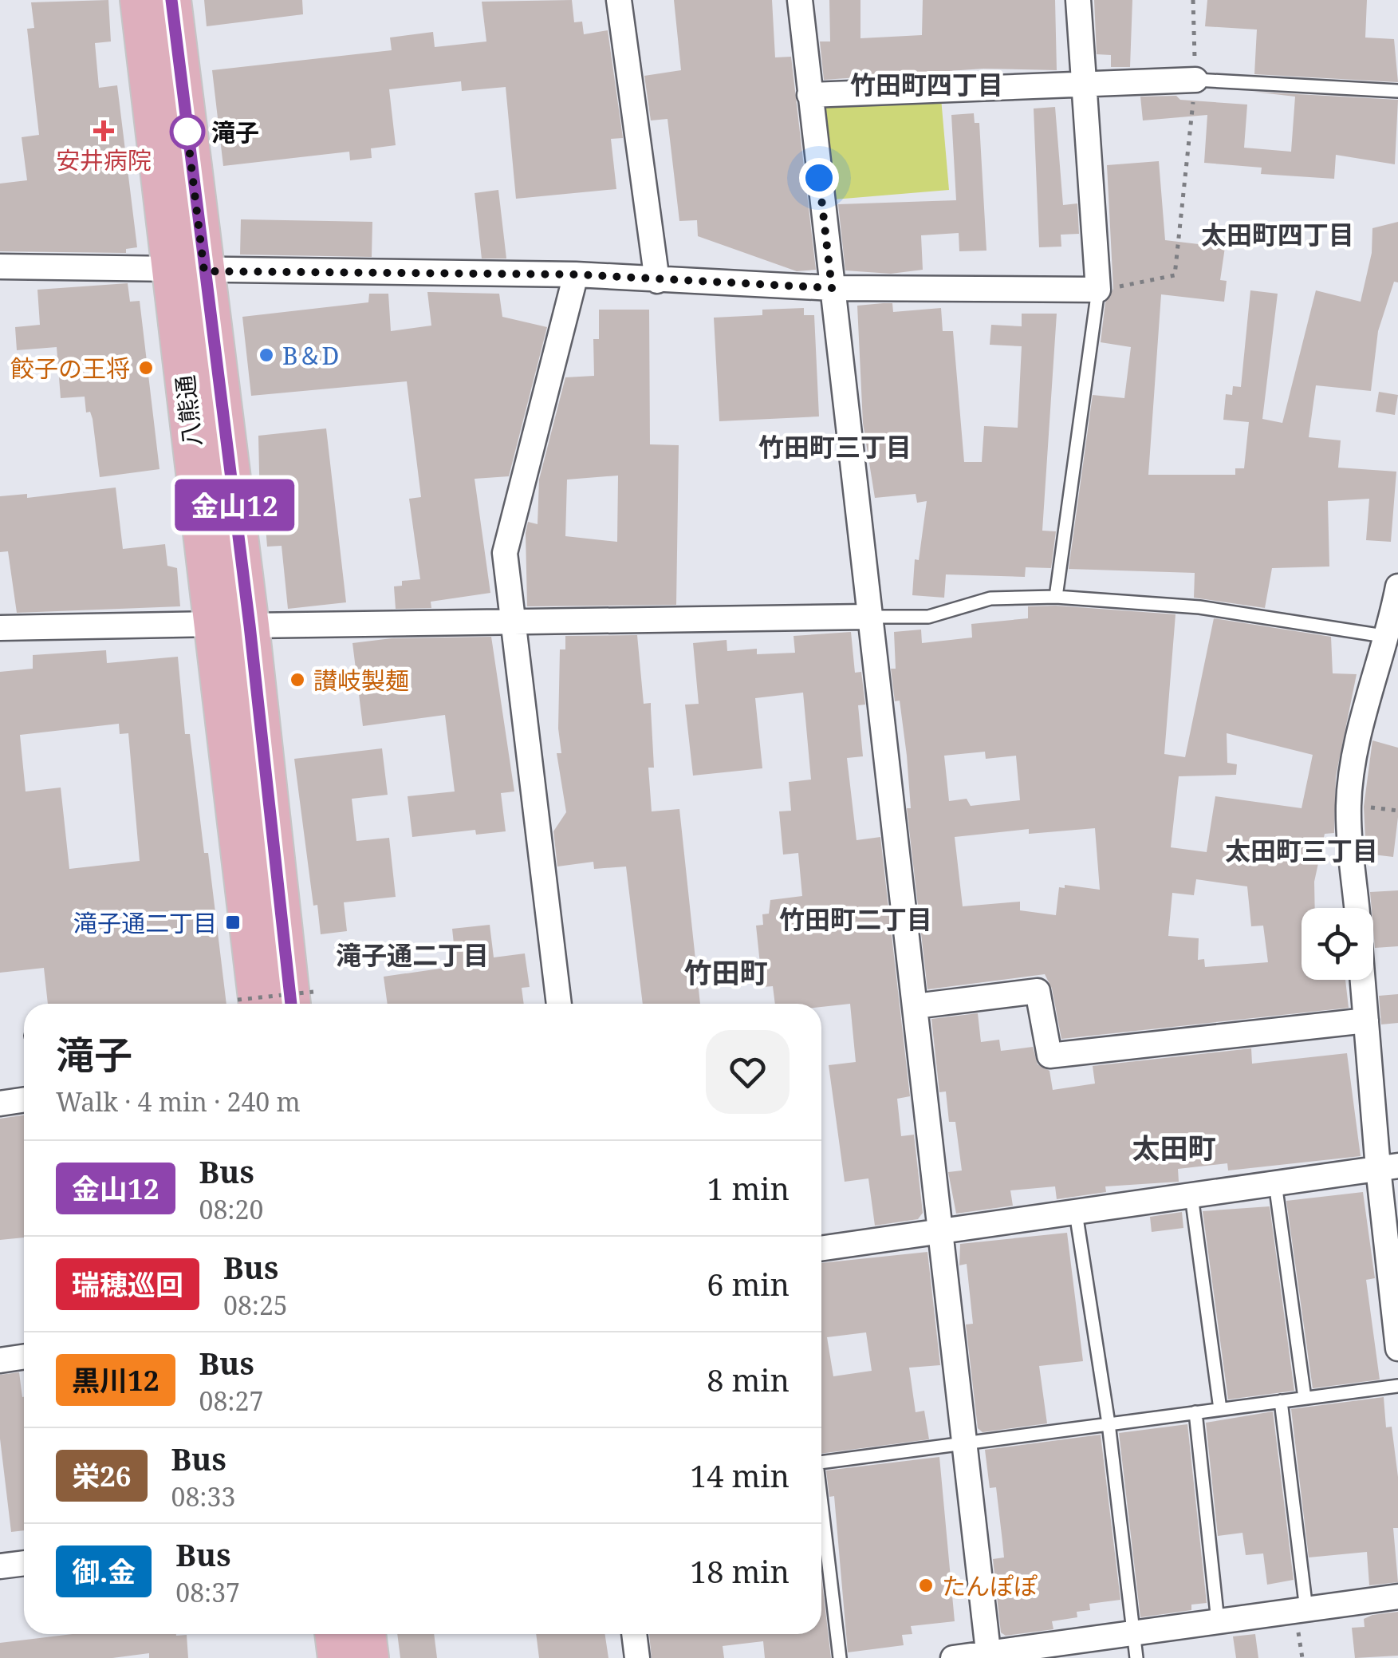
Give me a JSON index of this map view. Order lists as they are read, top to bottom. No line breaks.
{"streets":{"main road":["八熊通"]},"districts":["竹田町四丁目","太田町四丁目","竹田町三丁目","太田町三丁目","竹田町二丁目","滝子通二丁目","竹田町","太田町"],"places":{"health":["安井病院"],"other":["滝子","B＆D","餃子の王将","讃岐製麺","たんぽぽ"],"transit":["滝子通二丁目"]},"lines":["bus line 金山12"],"page":{"on_map":"金山12","heading":["滝子","Walk · 4 min · 240 m"],"list":[{"mark":"金山12","name":"Bus","note":"08:20","value":"1 min"},{"mark":"瑞穂巡回","name":"Bus","note":"08:25","value":"6 min"},{"mark":"黒川12","name":"Bus","note":"08:27","value":"8 min"},{"mark":"栄26","name":"Bus","note":"08:33","value":"14 min"},{"mark":"御.金","name":"Bus","note":"08:37","value":"18 min"}]}}
